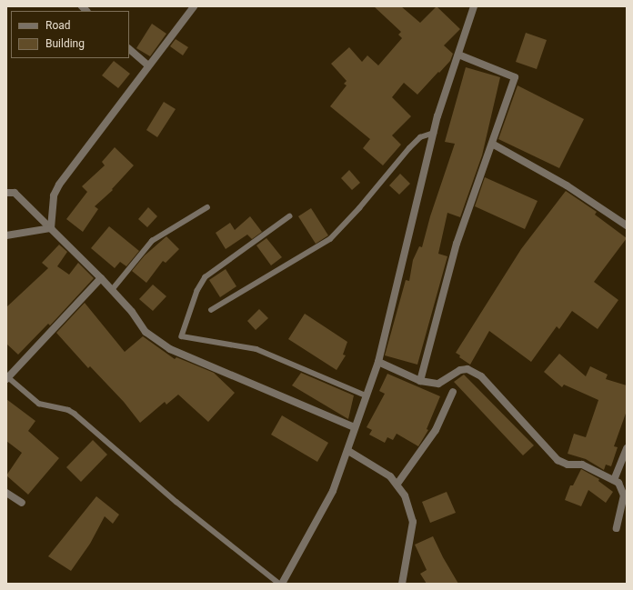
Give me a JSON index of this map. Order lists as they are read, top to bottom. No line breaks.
{"legend":["Road","Building"]}
